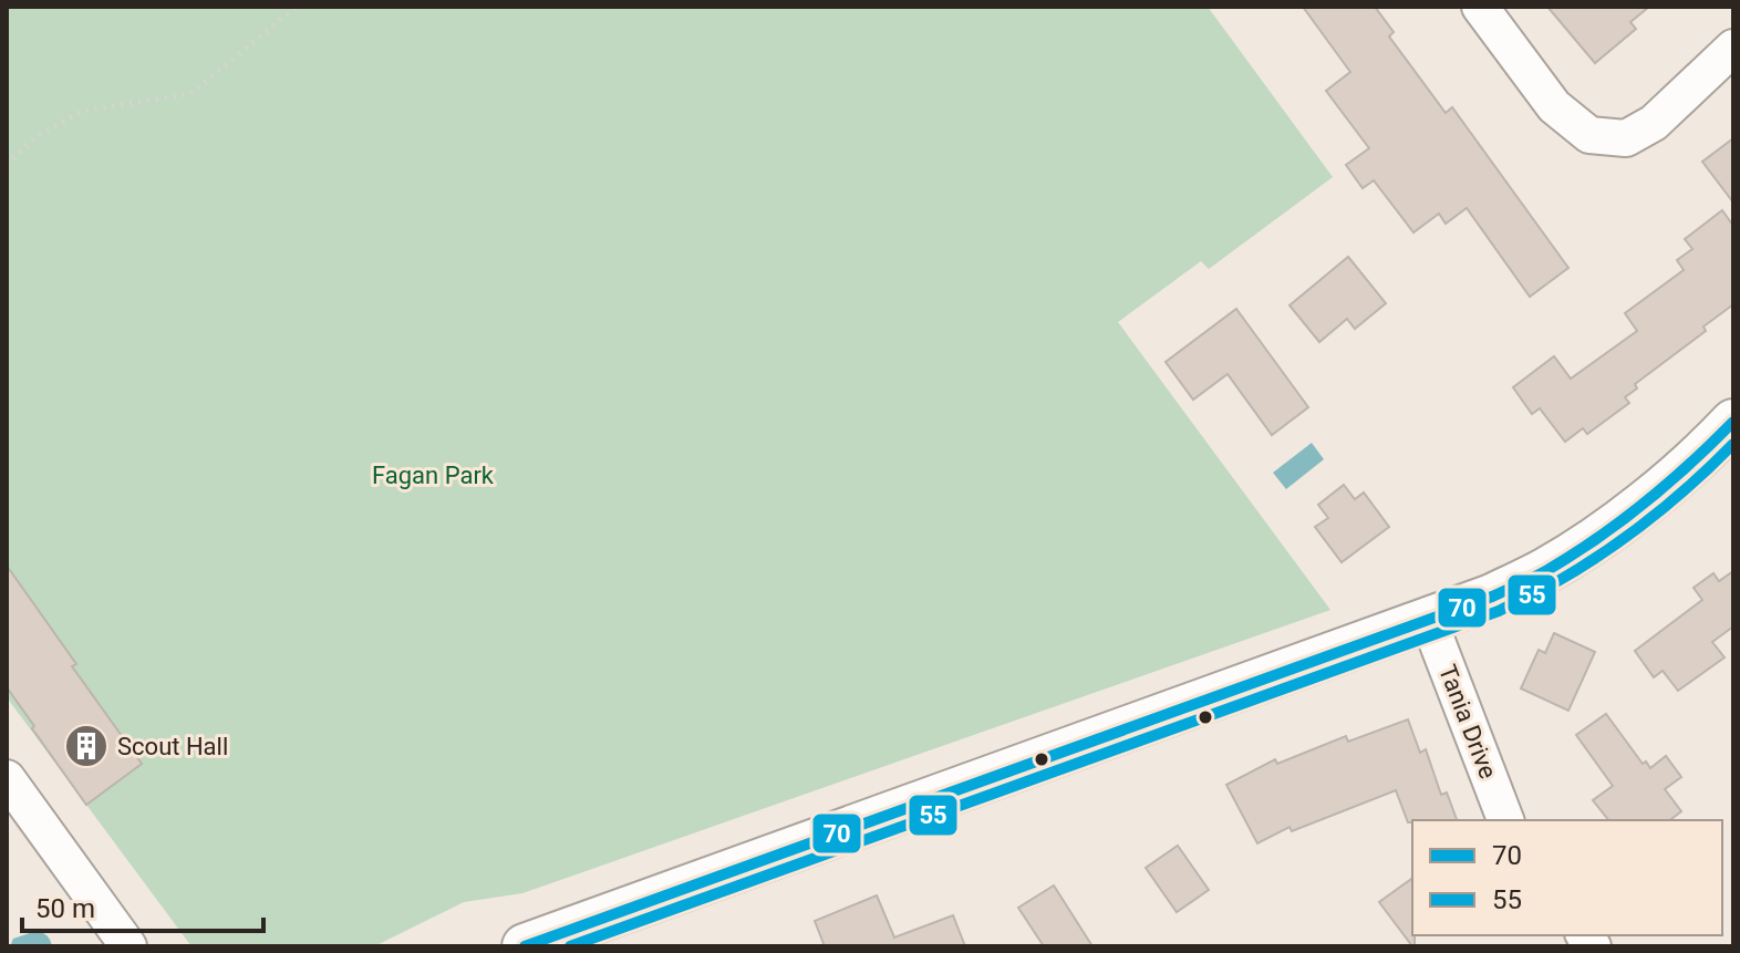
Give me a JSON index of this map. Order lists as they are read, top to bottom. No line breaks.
{"streets":{"street":["Tania Drive"]},"parks":["Fagan Park"],"places":{"building":["Scout Hall"]},"lines":["transit line 70","transit line 55"],"legend":["70","55"],"scale_bar":"50 m"}
